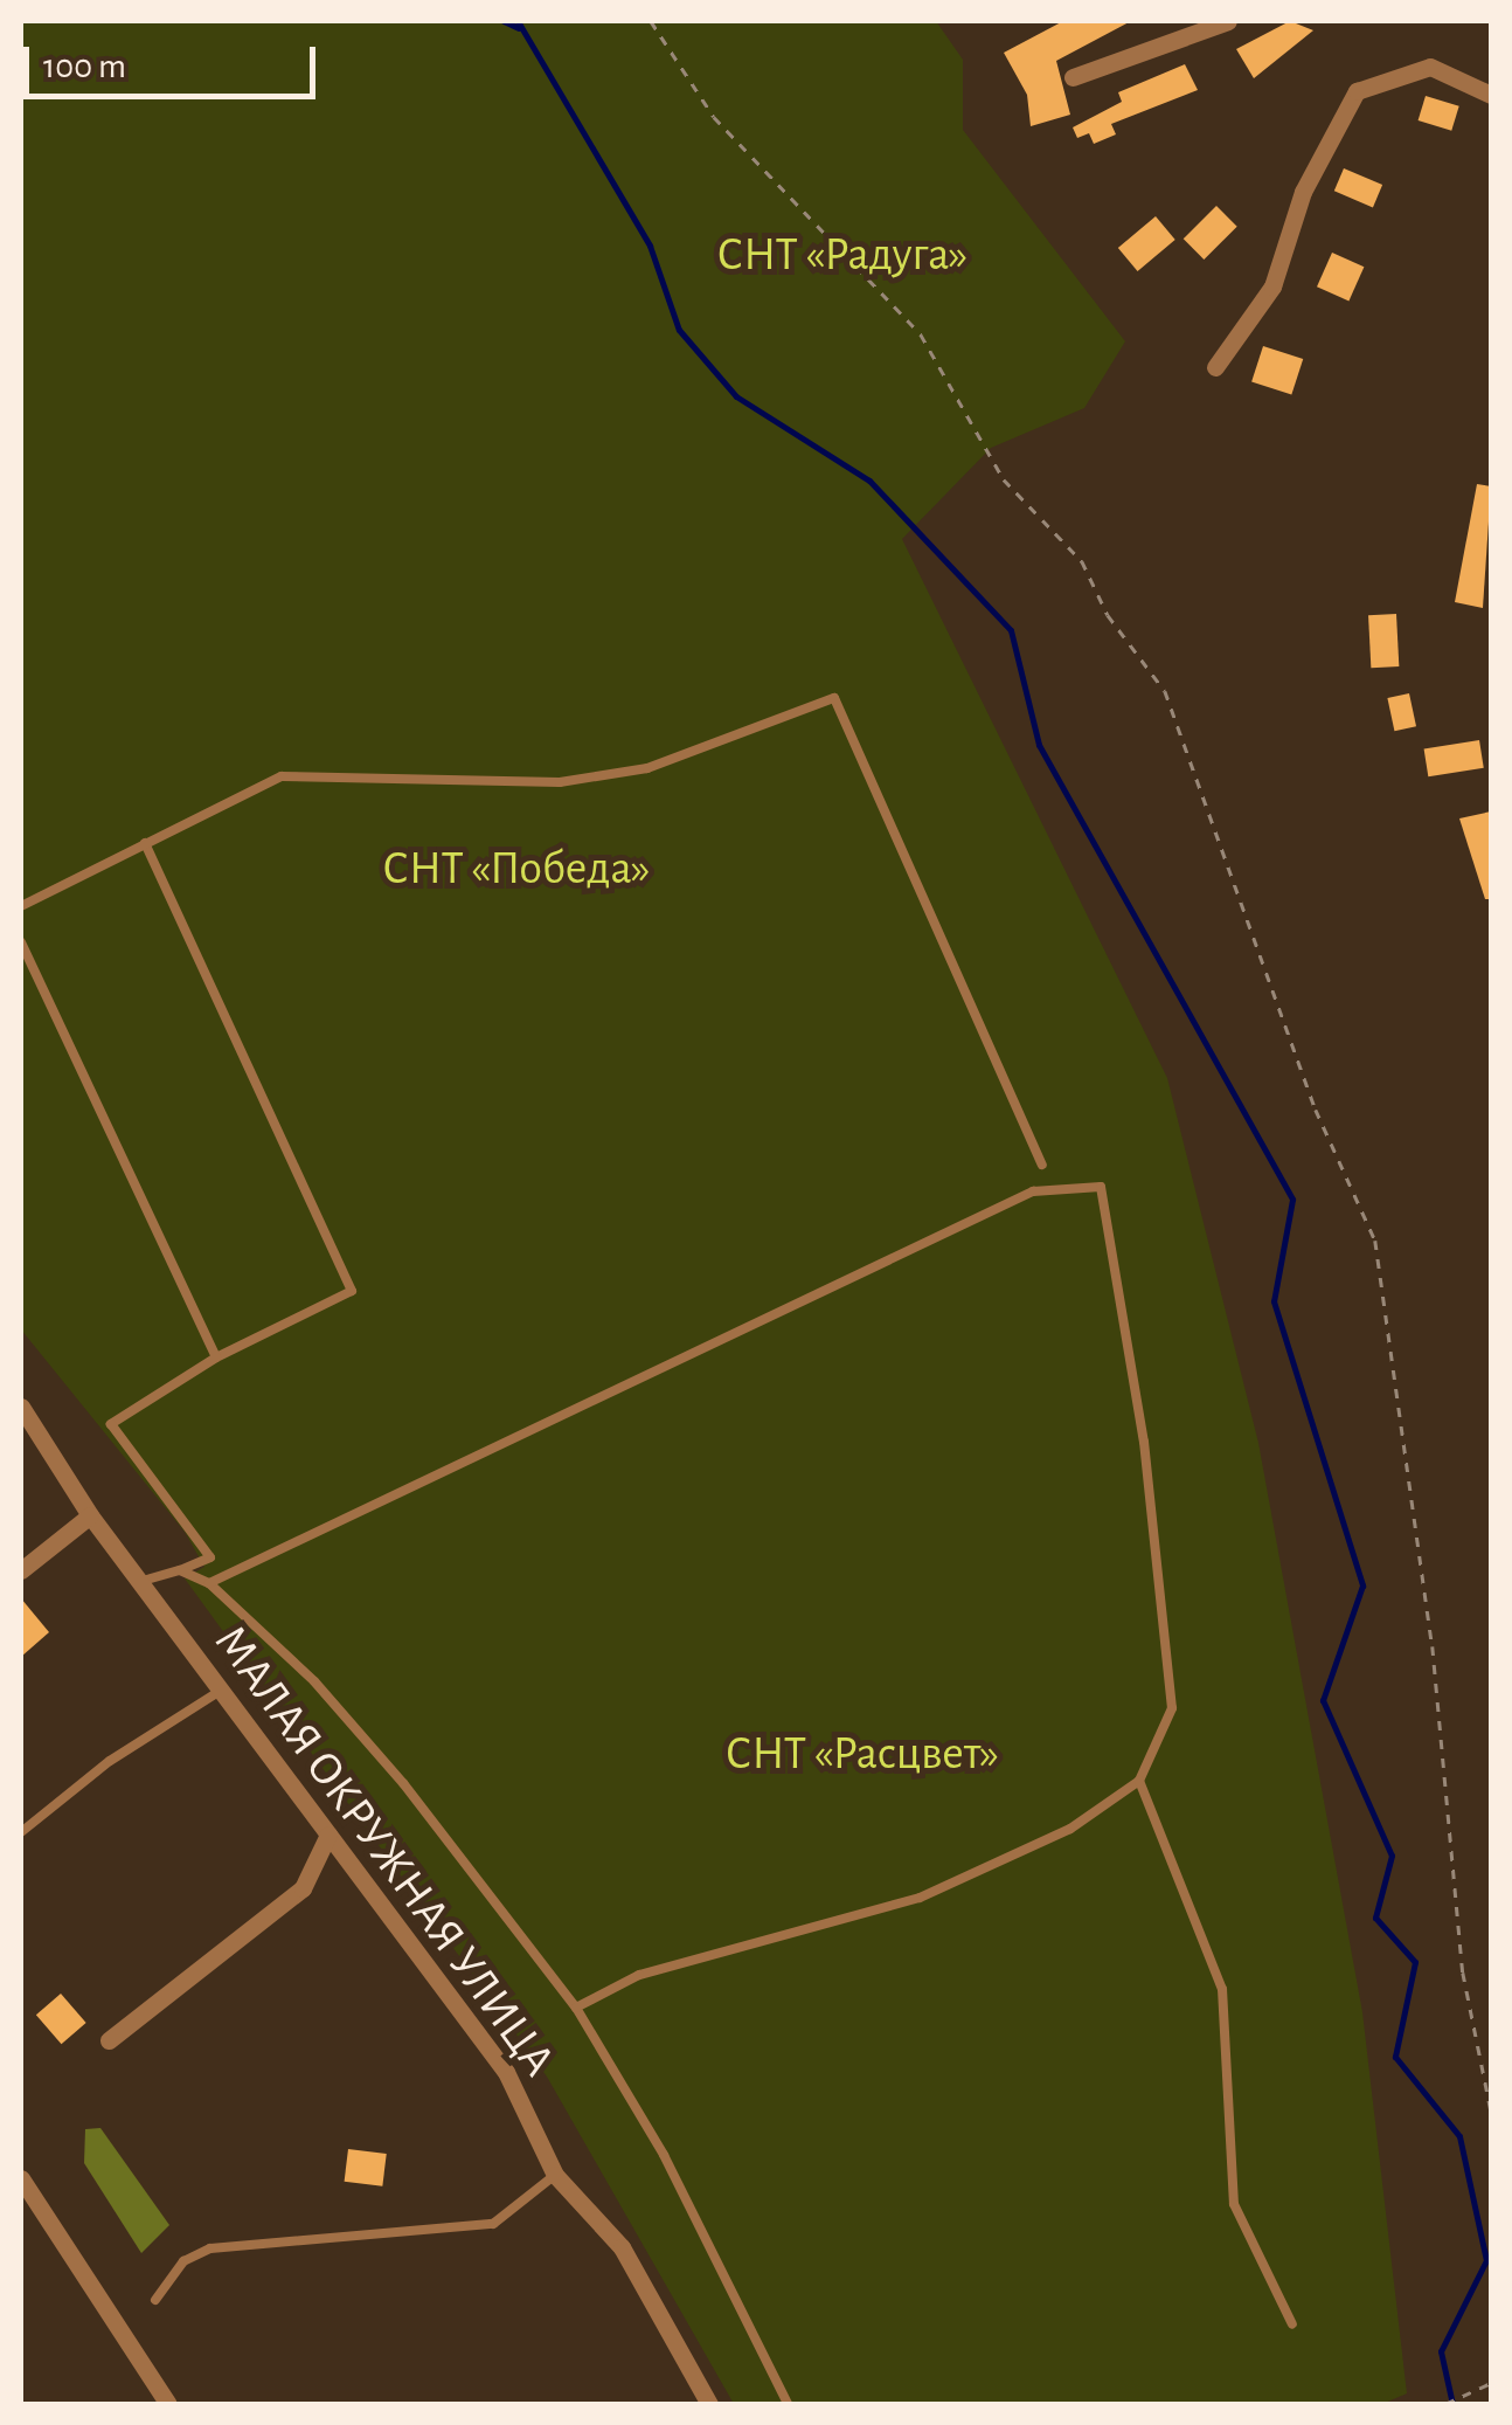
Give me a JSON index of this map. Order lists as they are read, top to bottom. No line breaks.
{"streets":{"street":["МАЛАЯ ОКРУЖНАЯ УЛИЦА"]},"parks":["СНТ «Радуга»","СНТ «Победа»","СНТ «Расцвет»"],"scale_bar":"100 m"}
